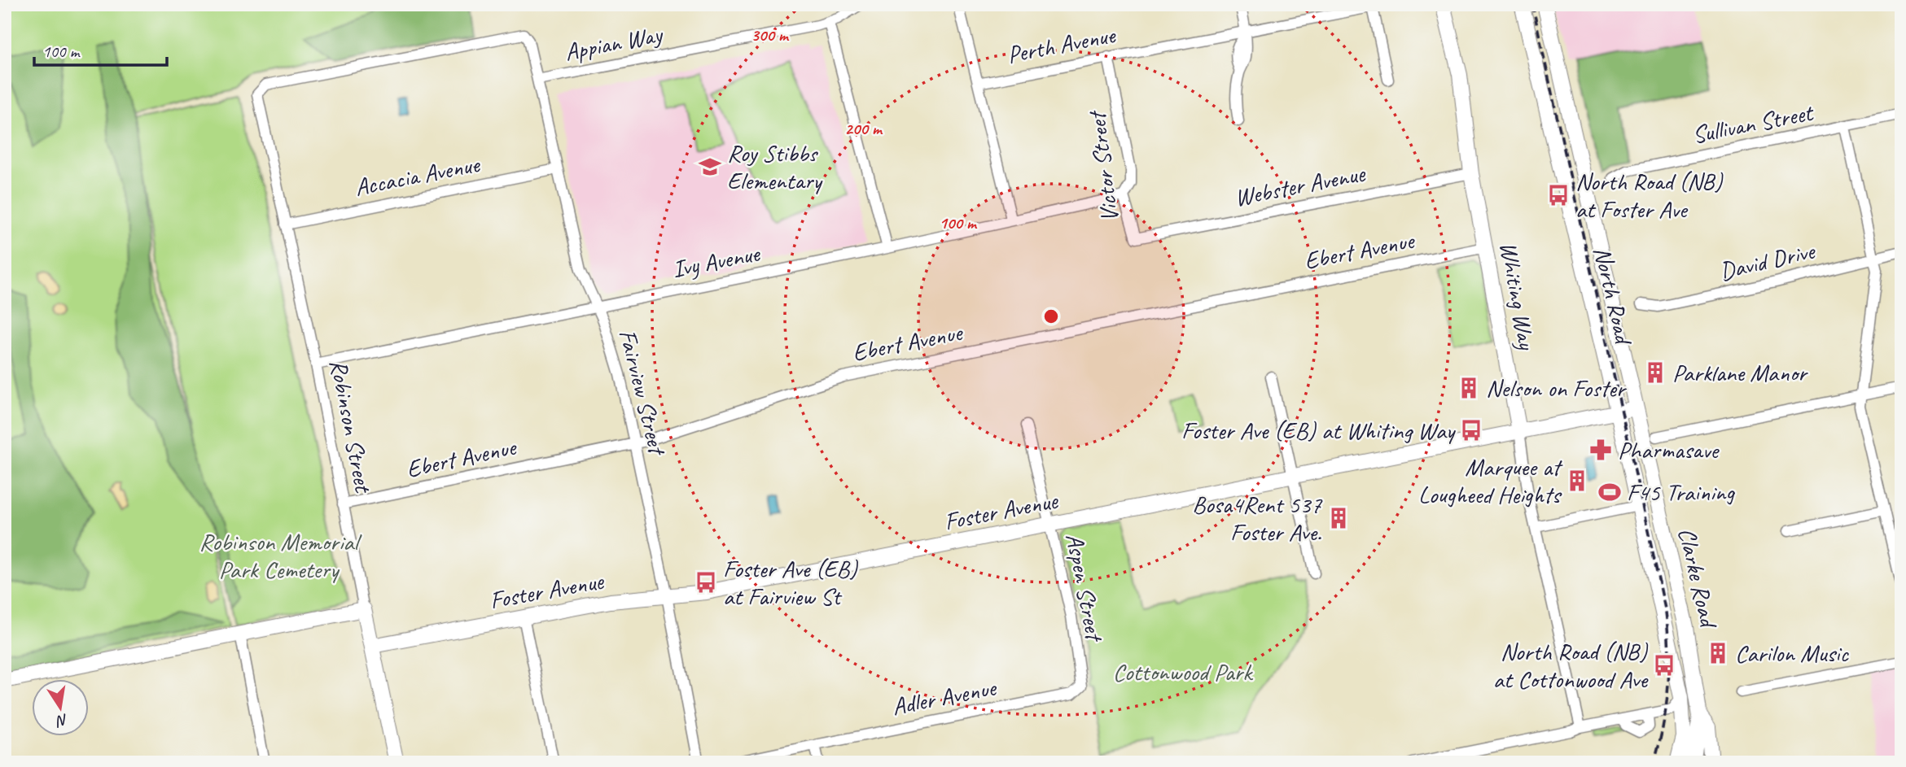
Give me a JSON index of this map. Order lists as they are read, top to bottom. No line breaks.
{"streets":{"street":["Appian Way","Perth Avenue","Sullivan Street","Victor Street","Accacia Avenue","Webster Avenue","Ebert Avenue","Ivy Avenue","David Drive","North Road","Whiting Way","Fairview Street","Robinson Street","Foster Avenue","Clarke Road","Aspen Street","Adler Avenue"]},"crossings":[["Appian Way","Fairview Street"],["Perth Avenue","Victor Street"],["Victor Street","Webster Avenue"],["Victor Street","Ivy Avenue"],["Accacia Avenue","Fairview Street"],["Accacia Avenue","Robinson Street"],["Webster Avenue","Whiting Way"],["Ebert Avenue","Whiting Way"],["Ebert Avenue","Fairview Street"],["Ebert Avenue","Robinson Street"],["Ivy Avenue","Fairview Street"],["Ivy Avenue","Robinson Street"],["North Road","Foster Avenue"],["North Road","Clarke Road"],["Whiting Way","Foster Avenue"],["Fairview Street","Robinson Street"],["Fairview Street","Foster Avenue"],["Robinson Street","Foster Avenue"],["Foster Avenue","Clarke Road"],["Foster Avenue","Aspen Street"],["Aspen Street","Adler Avenue"]],"parks":["Robinson Memorial Park Cemetery","Cottonwood Park"],"places":{"school or university":["Roy Stibbs Elementary"],"bus stop":["North Road (NB) at Foster Ave","Foster Ave (EB) at Whiting Way","Foster Ave (EB) at Fairview St","North Road (NB) at Cottonwood Ave"],"building":["Parklane Manor","Nelson on Foster","Marquee at Lougheed Heights","Bosa4Rent 537 Foster Ave.","Carilon Music"],"pharmacy":["Pharmasave"],"sports":["F45 Training"]},"scale_bar":"100 m","north":"bottom","rings":["300 m","200 m","100 m"]}
